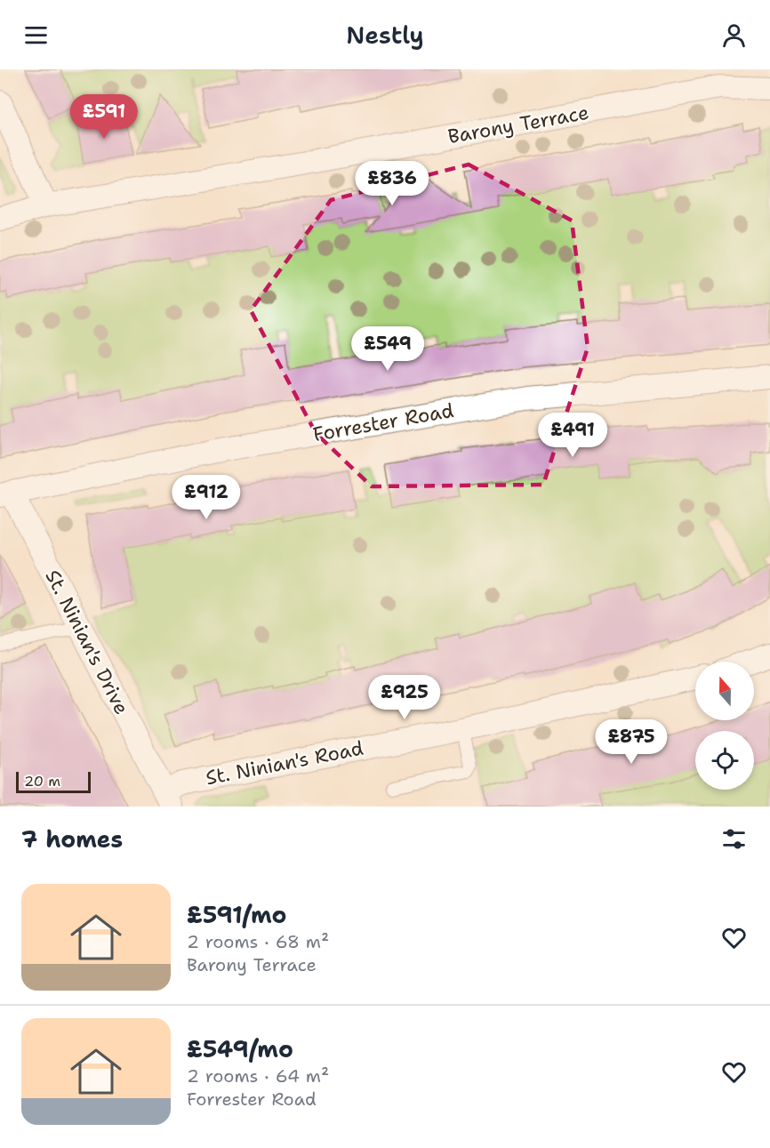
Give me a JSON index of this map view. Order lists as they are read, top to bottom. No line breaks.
{"streets":{"street":["Barony Terrace","Forrester Road","St. Ninian's Drive","St. Ninian's Road"]},"crossings":[["Forrester Road","St. Ninian's Drive"],["St. Ninian's Drive","St. Ninian's Road"]],"scale_bar":"20 m","north":"top","page":{"header":"Nestly","price":["£591","£836","£549","£491","£912","£925","£875"],"scale":"20 m","heading":"7 homes","list":[{"name":"£591/mo","note":"2 rooms · 68 m² · Barony Terrace"},{"name":"£549/mo","note":"2 rooms · 64 m² · Forrester Road"}]}}
